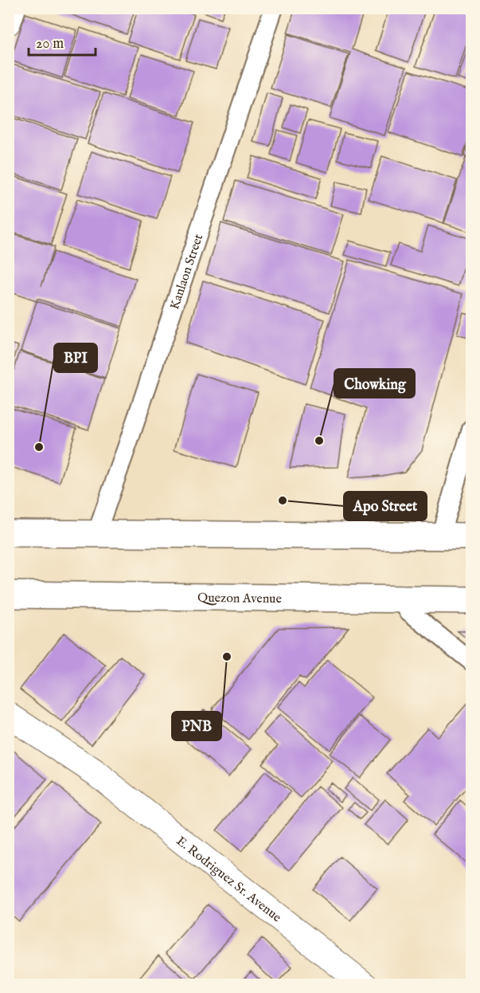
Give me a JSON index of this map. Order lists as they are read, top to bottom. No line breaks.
{"streets":{"main road":["Quezon Avenue","E. Rodriguez Sr. Avenue"],"street":["Kanlaon Street"]},"places":["Chowking","BPI","Apo Street","PNB"],"scale_bar":"20 m"}
